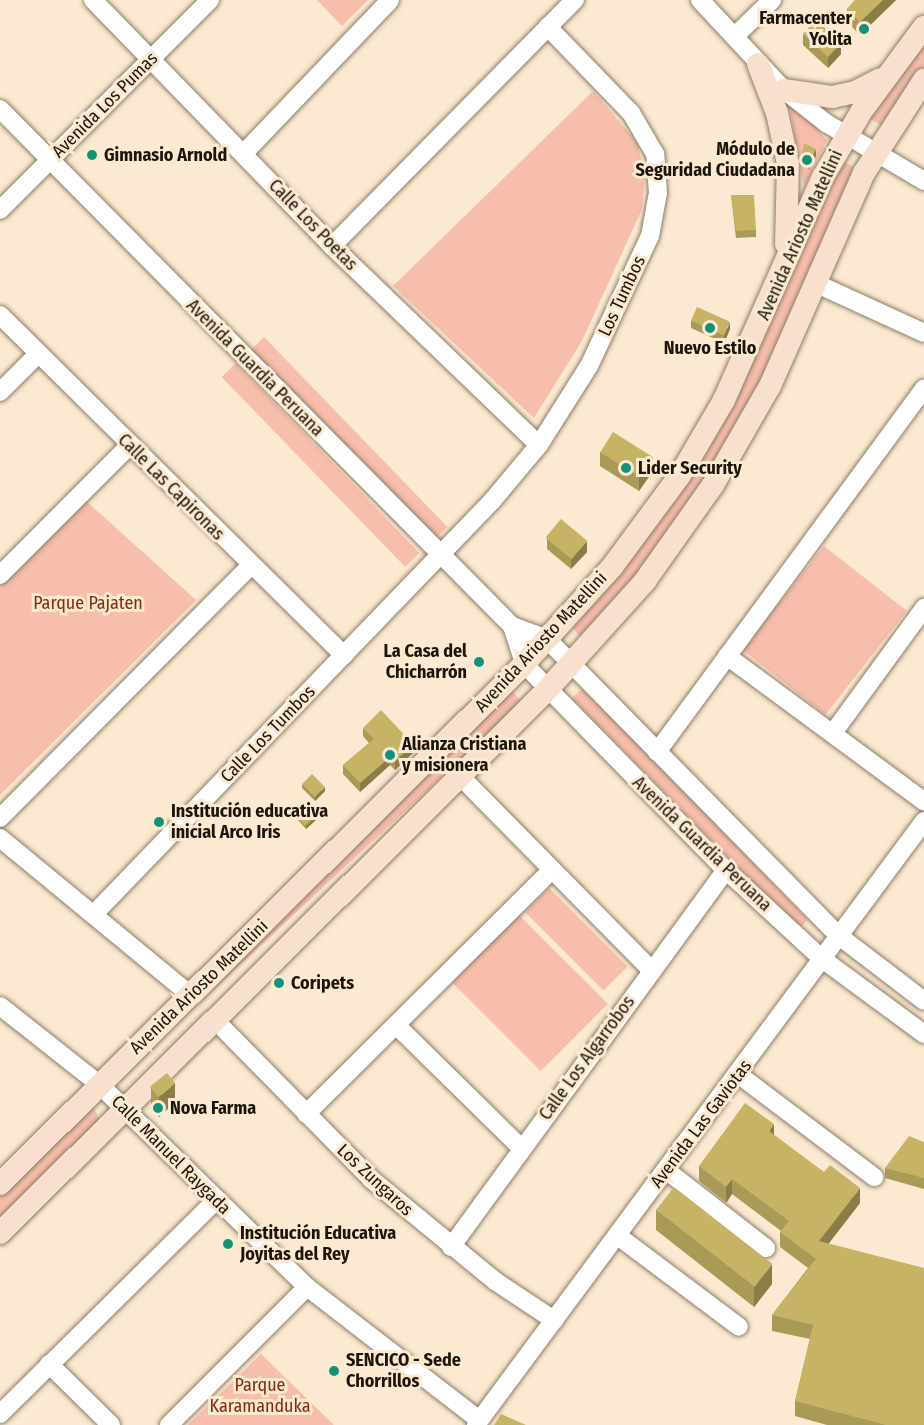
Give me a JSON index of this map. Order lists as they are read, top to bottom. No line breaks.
{"streets":{"main road":["Avenida Ariosto Matellini"],"street":["Avenida Los Pumas","Calle Los Poetas","Los Tumbos","Avenida Guardia Peruana","Calle Las Capironas","Calle Los Tumbos","Calle Los Algarrobos","Avenida Las Gaviotas","Calle Manuel Raygada","Los Zungaros"]},"crossings":[["Avenida Los Pumas","Calle Los Poetas"],["Avenida Los Pumas","Avenida Guardia Peruana"],["Calle Los Poetas","Los Tumbos"],["Avenida Ariosto Matellini","Avenida Guardia Peruana"],["Avenida Ariosto Matellini","Calle Manuel Raygada"],["Avenida Ariosto Matellini","Los Zungaros"],["Los Tumbos","Avenida Guardia Peruana"],["Los Tumbos","Calle Los Tumbos"],["Avenida Guardia Peruana","Calle Los Tumbos"],["Avenida Guardia Peruana","Calle Los Algarrobos"],["Avenida Guardia Peruana","Avenida Las Gaviotas"],["Calle Las Capironas","Calle Los Tumbos"],["Calle Los Algarrobos","Los Zungaros"],["Avenida Las Gaviotas","Calle Manuel Raygada"],["Avenida Las Gaviotas","Los Zungaros"]],"parks":["Parque Pajaten","Parque Karamanduka"],"places":["Farmacenter Yolita","Gimnasio Arnold","Módulo de Seguridad Ciudadana","Nuevo Estilo","Lider Security","La Casa del Chicharrón","Alianza Cristiana y misionera","Institución educativa inicial Arco Iris","Coripets","Nova Farma","Institución Educativa Joyitas del Rey","SENCICO - Sede Chorrillos"]}
